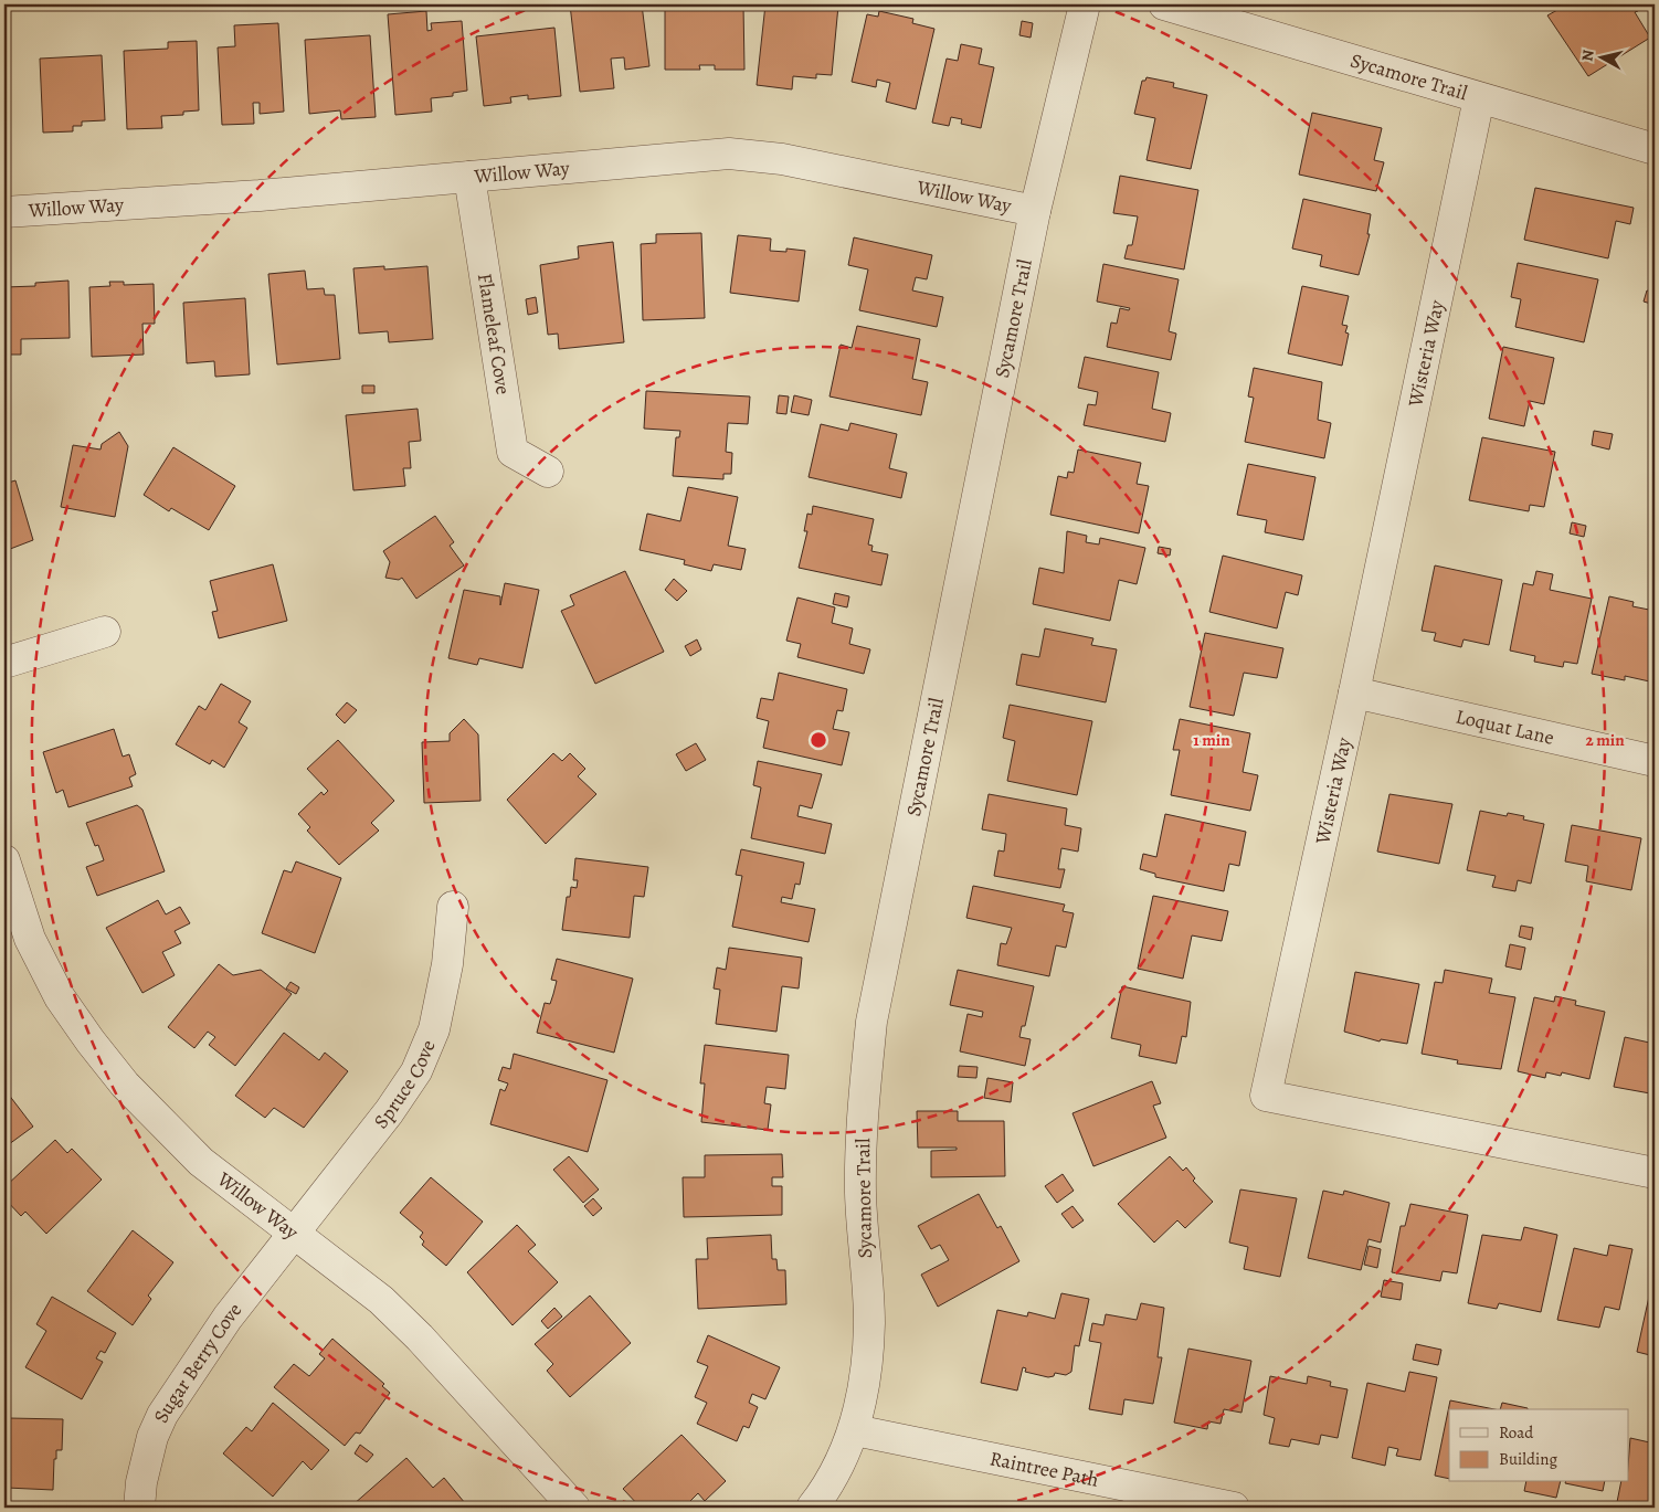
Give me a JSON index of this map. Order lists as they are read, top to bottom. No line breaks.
{"streets":{"street":["Sycamore Trail","Willow Way","Flameleaf Cove","Wisteria Way","Loquat Lane","Spruce Cove","Sugar Berry Cove","Raintree Path"]},"crossings":[["Sycamore Trail","Willow Way"],["Sycamore Trail","Wisteria Way"],["Sycamore Trail","Raintree Path"],["Willow Way","Flameleaf Cove"],["Willow Way","Spruce Cove"],["Willow Way","Sugar Berry Cove"],["Wisteria Way","Loquat Lane"],["Spruce Cove","Sugar Berry Cove"]],"legend":["Road","Building"],"north":"left","rings":["1 min","2 min"]}
